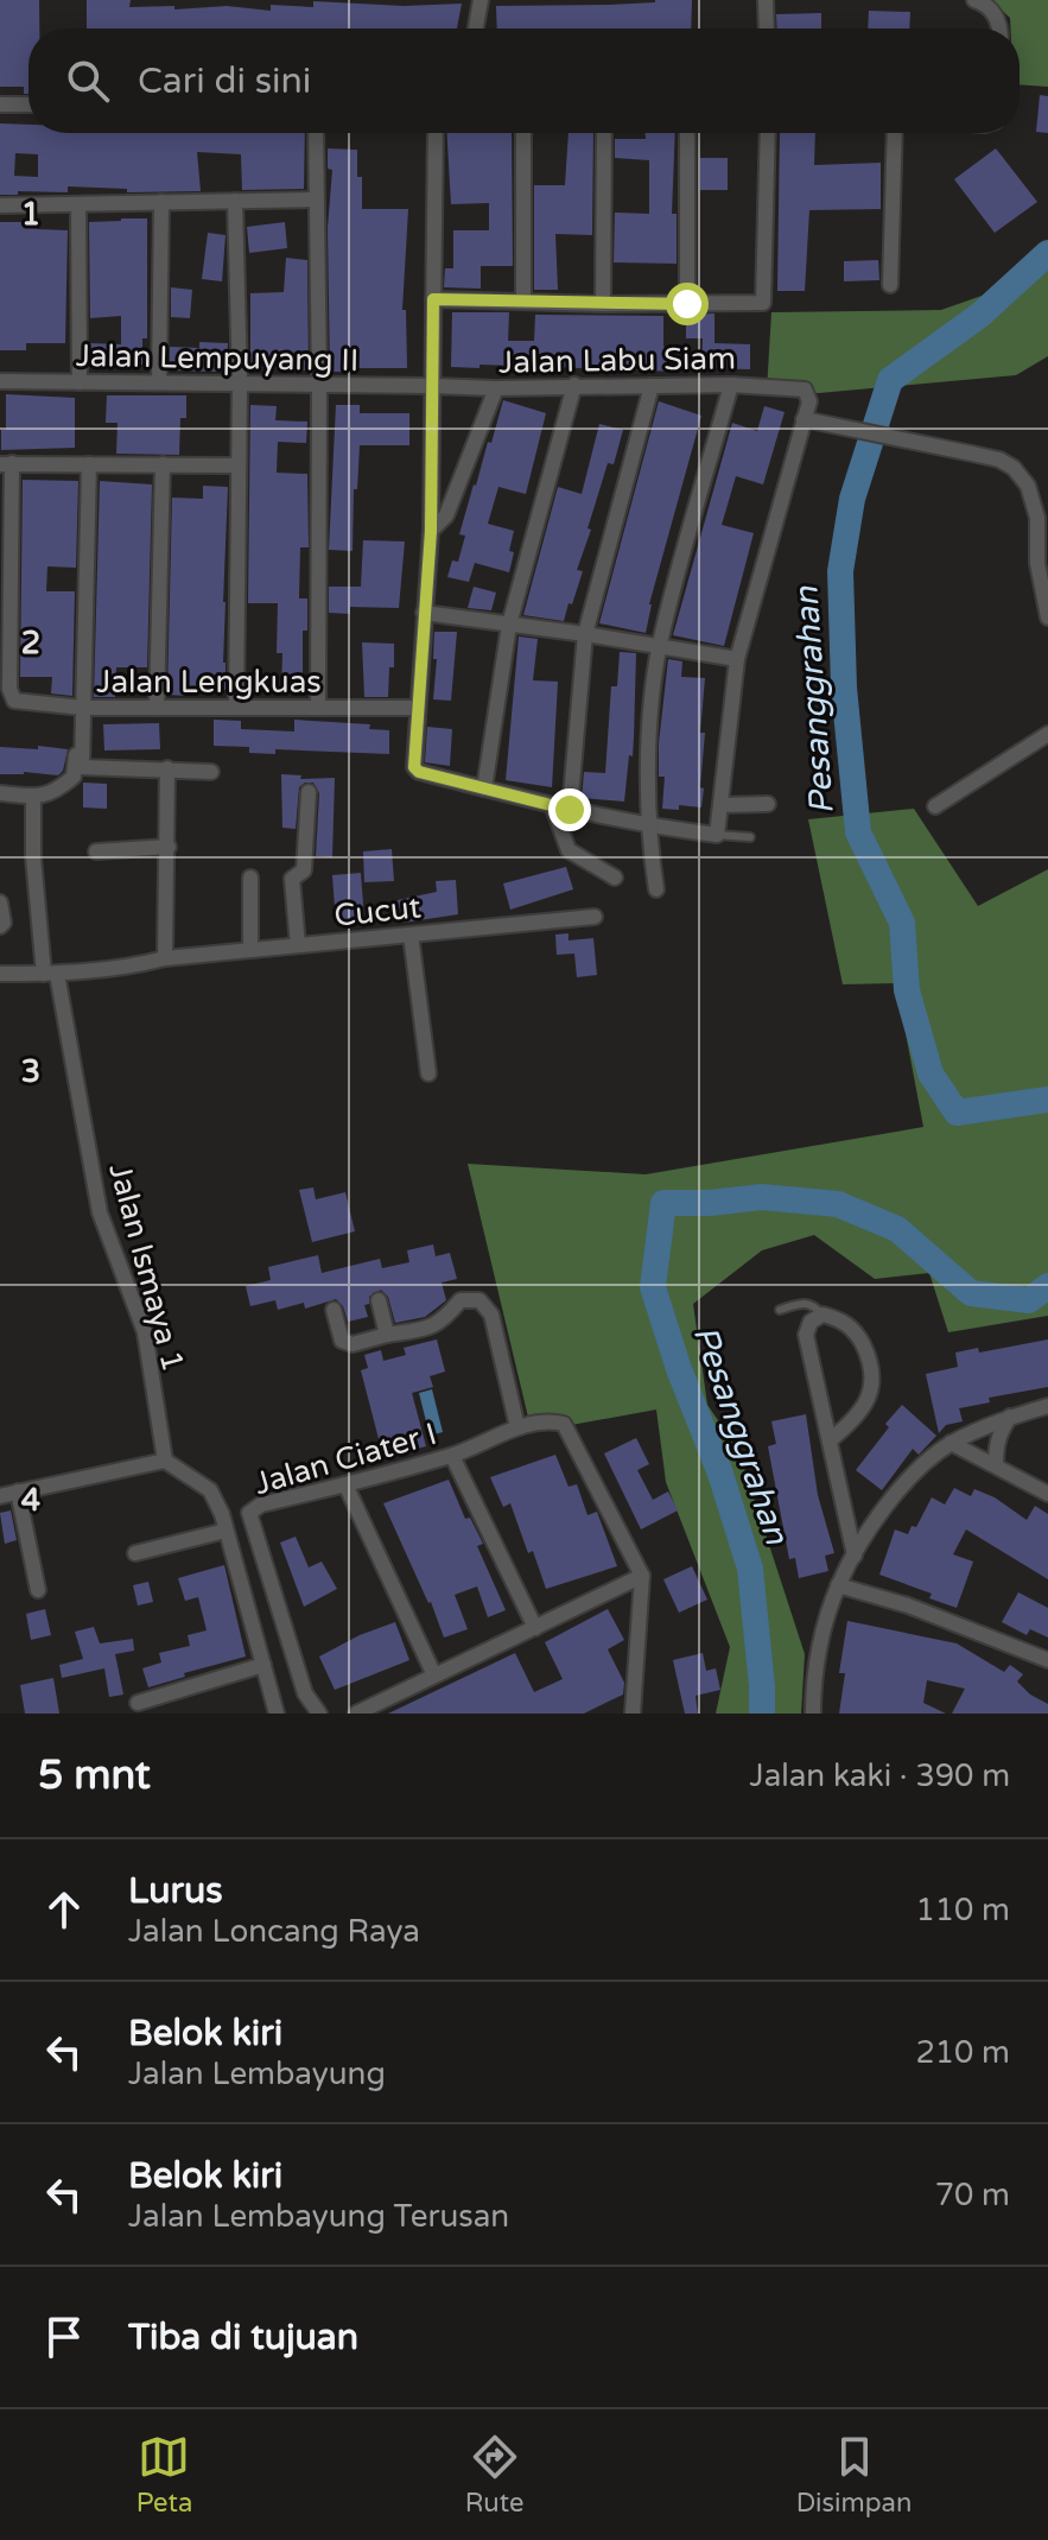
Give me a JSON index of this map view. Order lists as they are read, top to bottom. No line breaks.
{"streets":{"street":["Jalan Lempuyang II","Jalan Labu Siam","Jalan Lengkuas","Cucut","Jalan Ismaya 1","Jalan Ciater I"]},"crossings":[["Jalan Lempuyang II","Jalan Labu Siam"],["Cucut","Jalan Ismaya 1"]],"water":["Pesanggrahan"],"page":{"search":"Cari di sini","heading":["5 mnt","Jalan kaki · 390 m"],"list":[["Lurus","Jalan Loncang Raya","110 m"],["Belok kiri","Jalan Lembayung","210 m"],["Belok kiri","Jalan Lembayung Terusan","70 m"],"Tiba di tujuan"],"nav":["Peta","Rute","Disimpan"]},"grid":{"rows":["1","2","3","4"]}}
